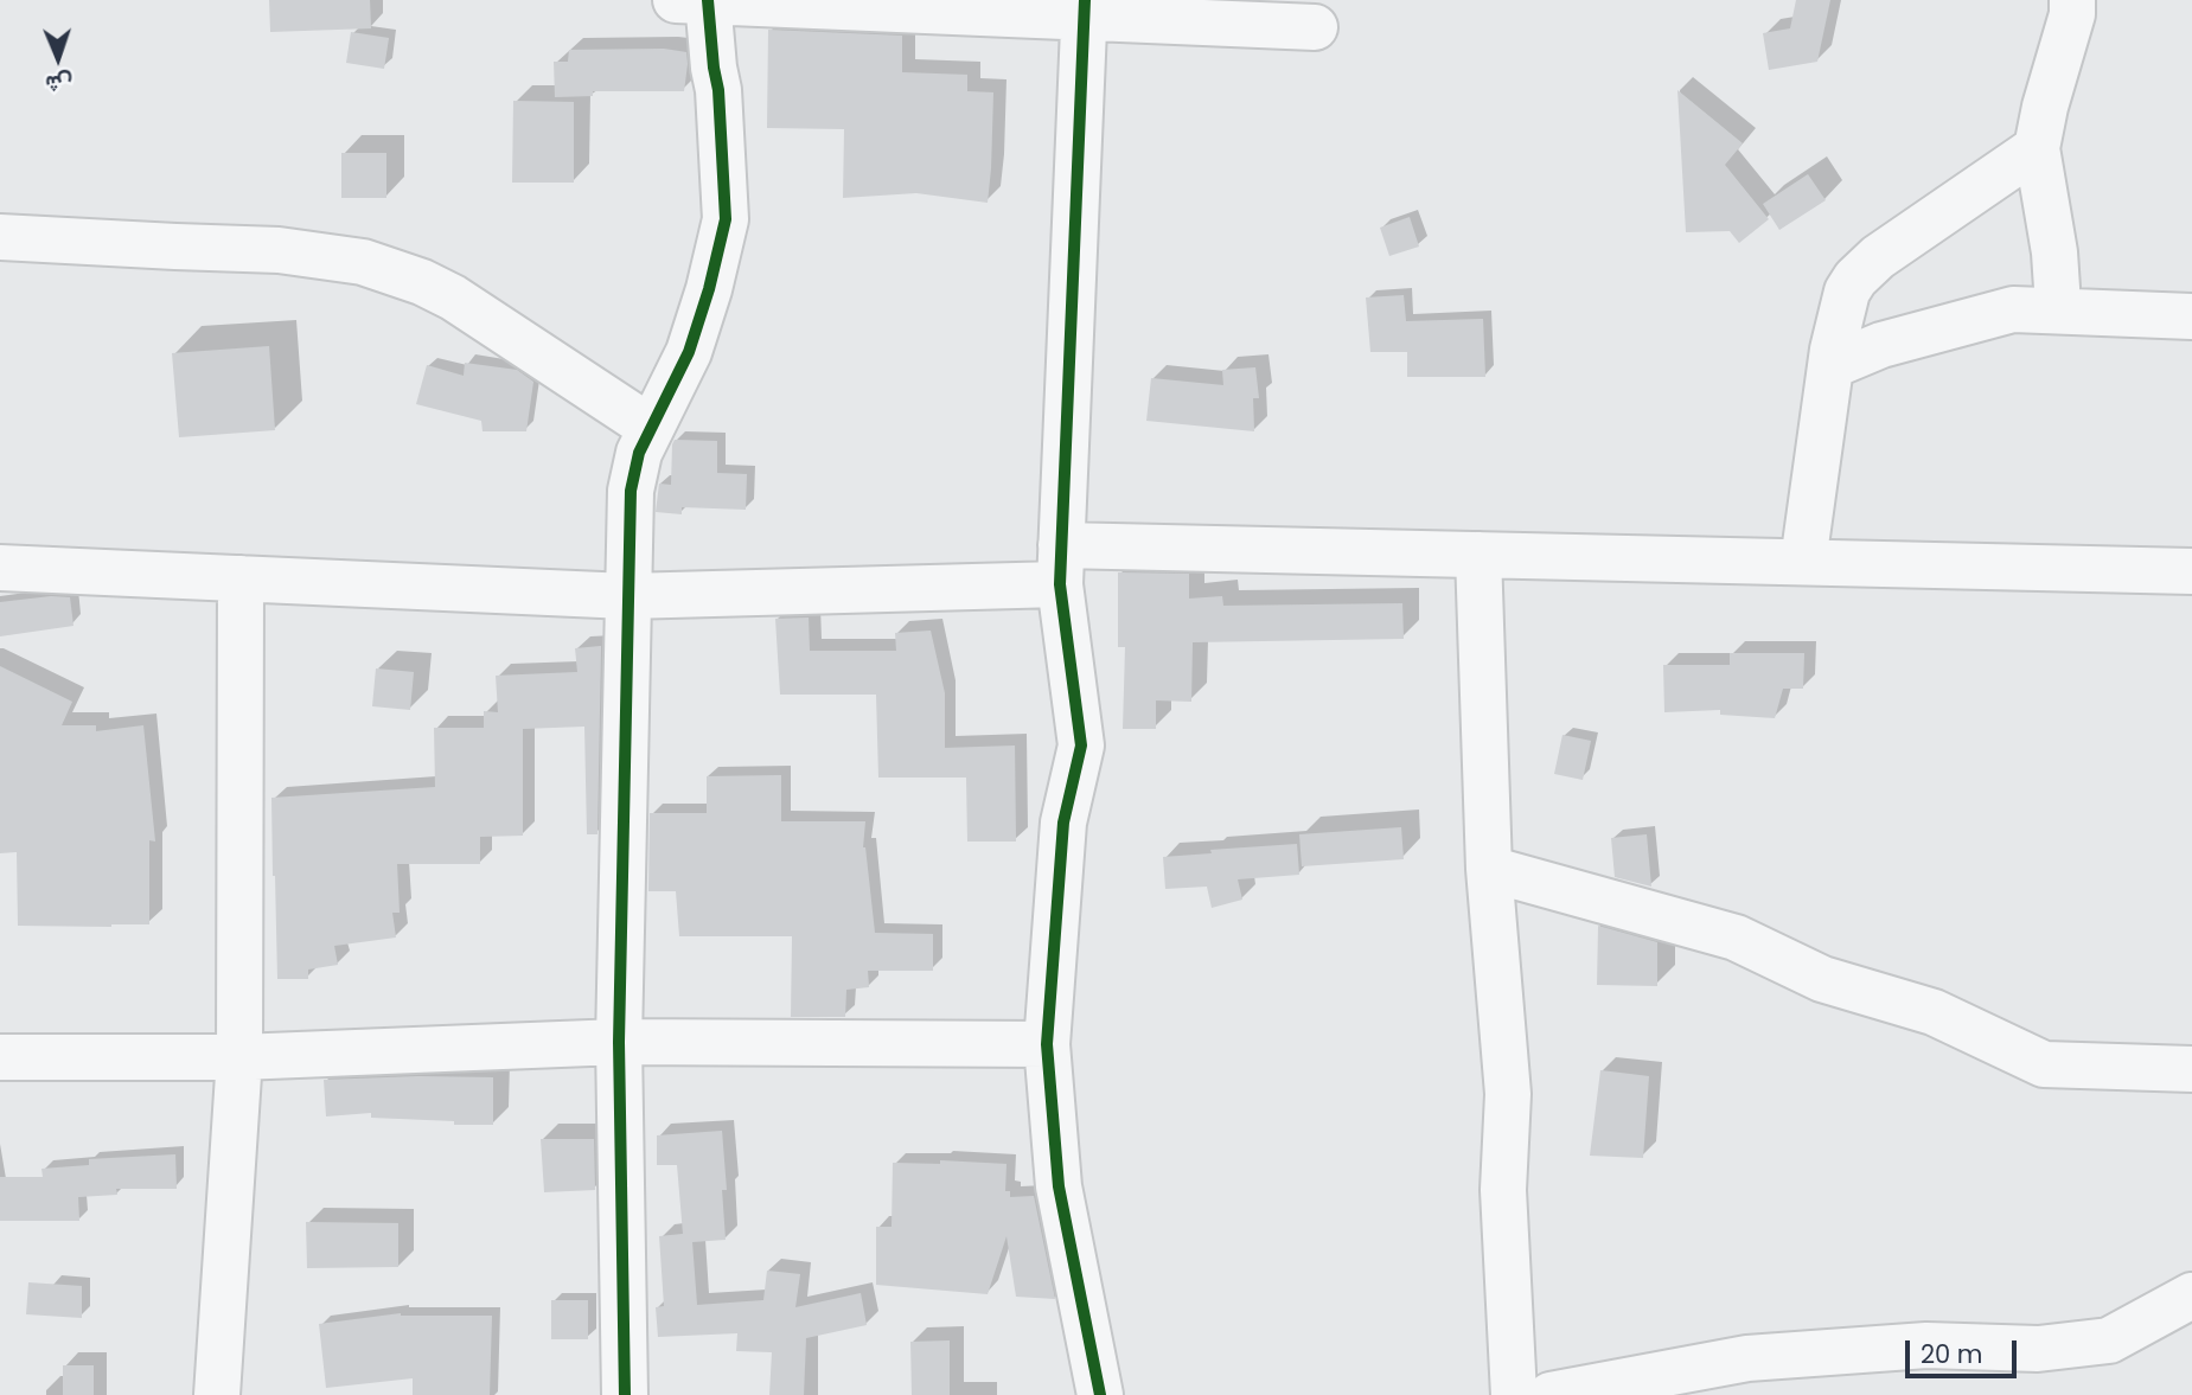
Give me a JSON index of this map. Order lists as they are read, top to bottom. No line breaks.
{"scale_bar":"20 m","north":"bottom"}
